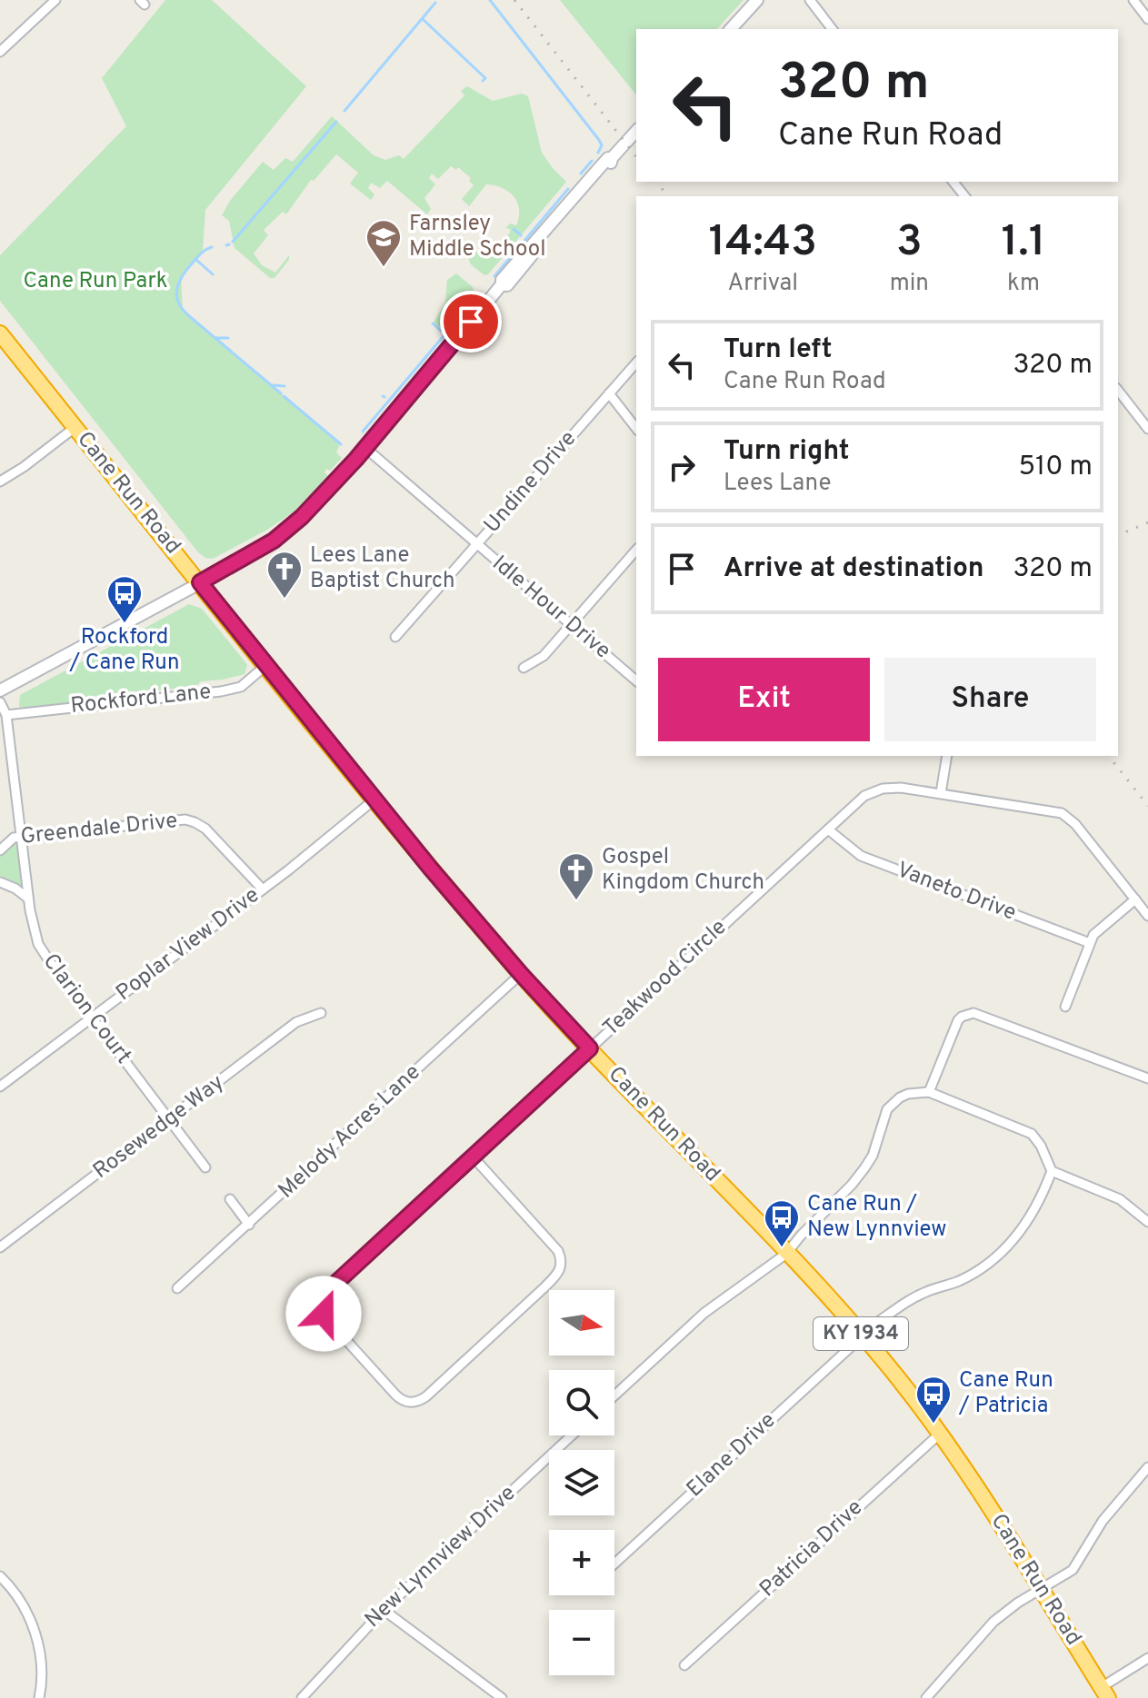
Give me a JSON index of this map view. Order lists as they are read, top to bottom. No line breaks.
{"streets":{"highway":["Cane Run Road","KY 1934"],"street":["Undine Drive","Idle Hour Drive","Rockford Lane","Greendale Drive","Vaneto Drive","Poplar View Drive","Teakwood Circle","Clarion Court","Rosewedge Way","Melody Acres Lane","Elane Drive","Patricia Drive","New Lynnview Drive"]},"crossings":[["Undine Drive","Idle Hour Drive"],["Cane Run Road","Rockford Lane"],["Cane Run Road","Poplar View Drive"],["Cane Run Road","Teakwood Circle"],["Cane Run Road","Melody Acres Lane"],["Cane Run Road","Elane Drive"],["Cane Run Road","Patricia Drive"],["Rockford Lane","Clarion Court"],["Greendale Drive","Poplar View Drive"],["Greendale Drive","Clarion Court"],["Vaneto Drive","Teakwood Circle"],["Poplar View Drive","Clarion Court"],["Clarion Court","Rosewedge Way"]],"parks":["Cane Run Park"],"places":{"school or university":["Farnsley Middle School"],"church":["Lees Lane Baptist Church","Gospel Kingdom Church"],"bus stop":["Rockford / Cane Run","Cane Run / New Lynnview","Cane Run / Patricia"]},"north":"right","page":{"turn":["320 m","Cane Run Road"],"eta":["14:43","Arrival","3","min","1.1","km"],"list":[{"name":"Turn left","note":"Cane Run Road","value":"320 m"},{"name":"Turn right","note":"Lees Lane","value":"510 m"},{"name":"Arrive at destination","value":"320 m"}],"buttons":["Exit","Share"],"map_buttons":["+","−"]}}
